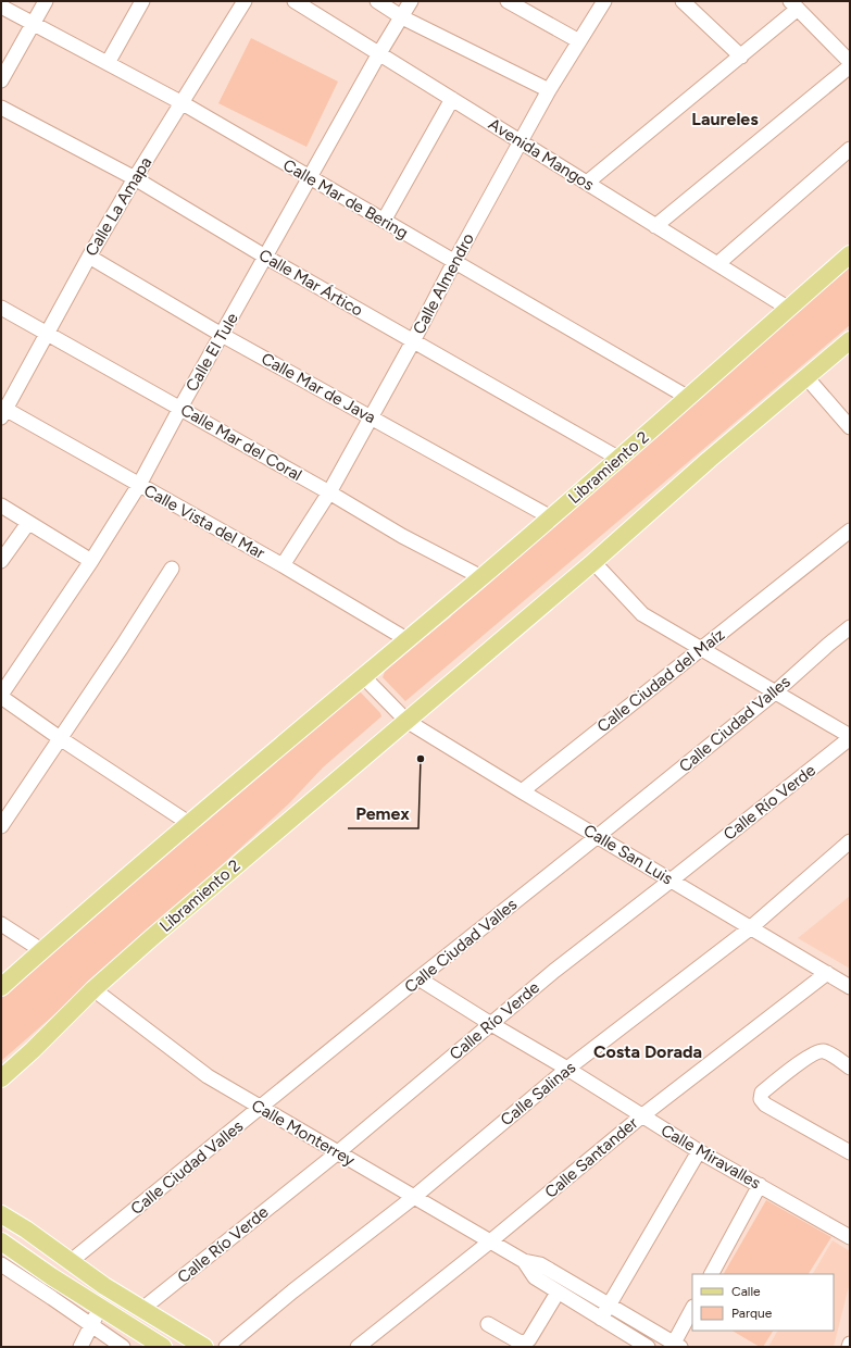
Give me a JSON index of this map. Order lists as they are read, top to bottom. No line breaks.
{"streets":{"main road":["Libramiento 2"],"street":["Avenida Mangos","Calle Mar de Bering","Calle La Amapa","Calle Mar Ártico","Calle Almendro","Calle El Tule","Calle Mar de Java","Calle Mar del Coral","Calle Vista del Mar","Calle Ciudad del Maíz","Calle Ciudad Valles","Calle Río Verde","Calle San Luis","Calle Salinas","Calle Monterrey","Calle Miravalles","Calle Santander"]},"crossings":[["Avenida Mangos","Calle Almendro"],["Avenida Mangos","Calle El Tule"],["Avenida Mangos","Libramiento 2"],["Calle Mar de Bering","Calle La Amapa"],["Calle Mar de Bering","Calle Almendro"],["Calle Mar de Bering","Calle El Tule"],["Calle Mar de Bering","Libramiento 2"],["Calle La Amapa","Calle Mar Ártico"],["Calle La Amapa","Calle Mar de Java"],["Calle La Amapa","Calle Mar del Coral"],["Calle La Amapa","Calle Vista del Mar"],["Calle Mar Ártico","Calle Almendro"],["Calle Mar Ártico","Calle El Tule"],["Calle Mar Ártico","Libramiento 2"],["Calle Almendro","Calle Mar de Java"],["Calle Almendro","Calle Mar del Coral"],["Calle Almendro","Calle Vista del Mar"],["Calle El Tule","Calle Mar de Java"],["Calle El Tule","Calle Mar del Coral"],["Calle El Tule","Calle Vista del Mar"],["Calle Mar de Java","Libramiento 2"],["Calle Mar del Coral","Libramiento 2"],["Libramiento 2","Calle Vista del Mar"],["Libramiento 2","Calle San Luis"],["Libramiento 2","Calle Monterrey"],["Calle Ciudad del Maíz","Calle San Luis"],["Calle Ciudad Valles","Calle San Luis"],["Calle Ciudad Valles","Calle Monterrey"],["Calle Ciudad Valles","Calle Miravalles"],["Calle Río Verde","Calle San Luis"],["Calle Río Verde","Calle Monterrey"],["Calle Río Verde","Calle Miravalles"],["Calle San Luis","Calle Salinas"],["Calle San Luis","Calle Santander"],["Calle Salinas","Calle Monterrey"],["Calle Salinas","Calle Miravalles"],["Calle Monterrey","Calle Santander"],["Calle Miravalles","Calle Santander"]],"districts":["Laureles","Costa Dorada"],"places":["Pemex"],"legend":["Calle","Parque"]}
